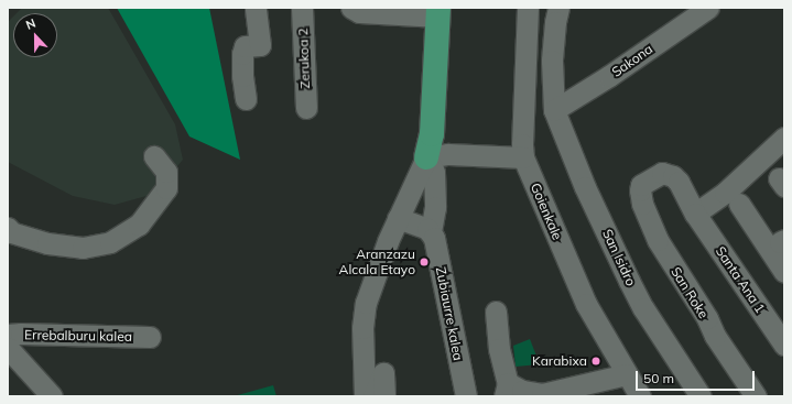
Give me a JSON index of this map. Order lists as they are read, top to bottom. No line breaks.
{"streets":{"street":["Zerukoa 2","Sakona","Goienkale","San Isidro","Santa Ana 1","San Roke","Zubiaurre kalea","Errebalburu kalea"]},"crossings":[["Sakona","San Isidro"],["Santa Ana 1","San Roke"]],"places":["Aranzazu Alcala Etayo","Karabixa"],"scale_bar":"50 m","north":"top"}
